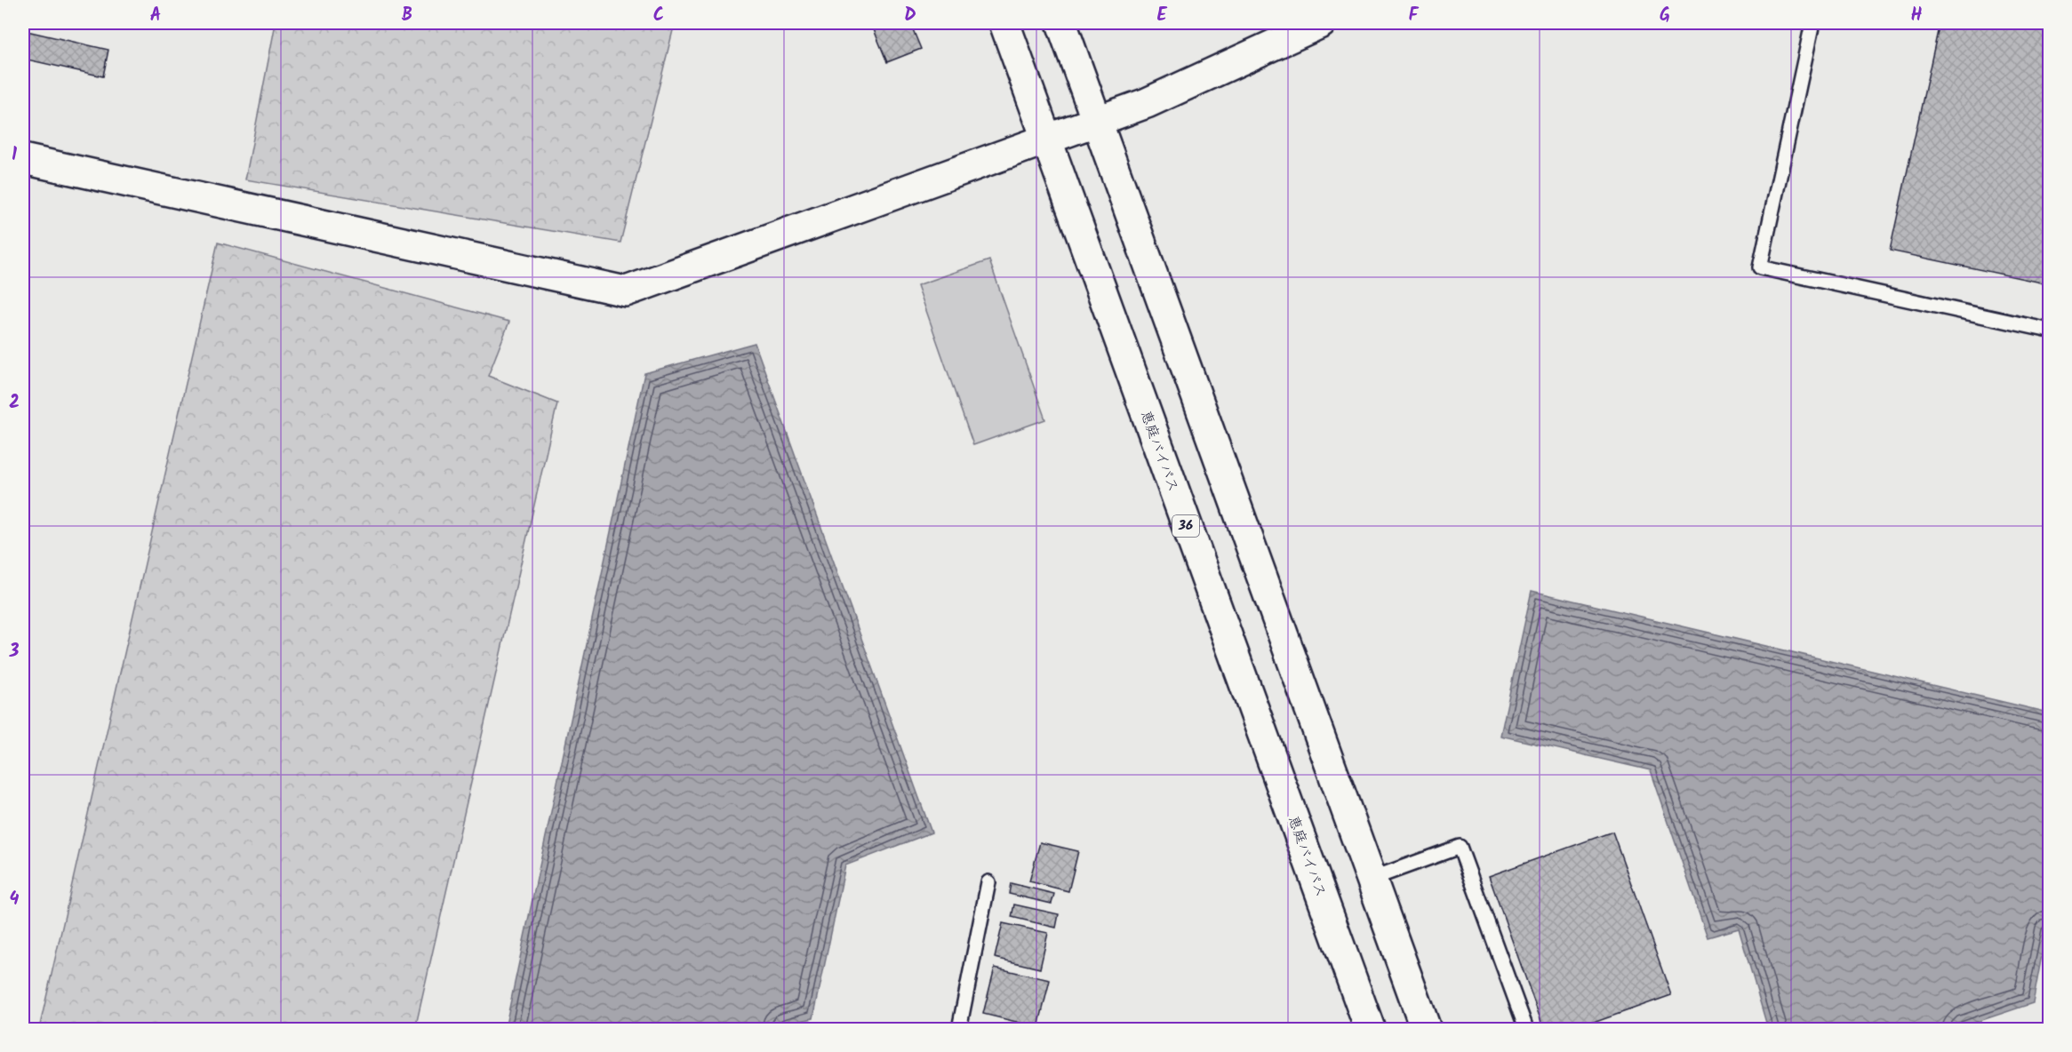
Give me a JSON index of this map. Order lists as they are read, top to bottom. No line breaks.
{"streets":{"main road":["恵庭バイパス","36"]},"grid":{"columns":["A","B","C","D","E","F","G","H"],"rows":["1","2","3","4"]}}
